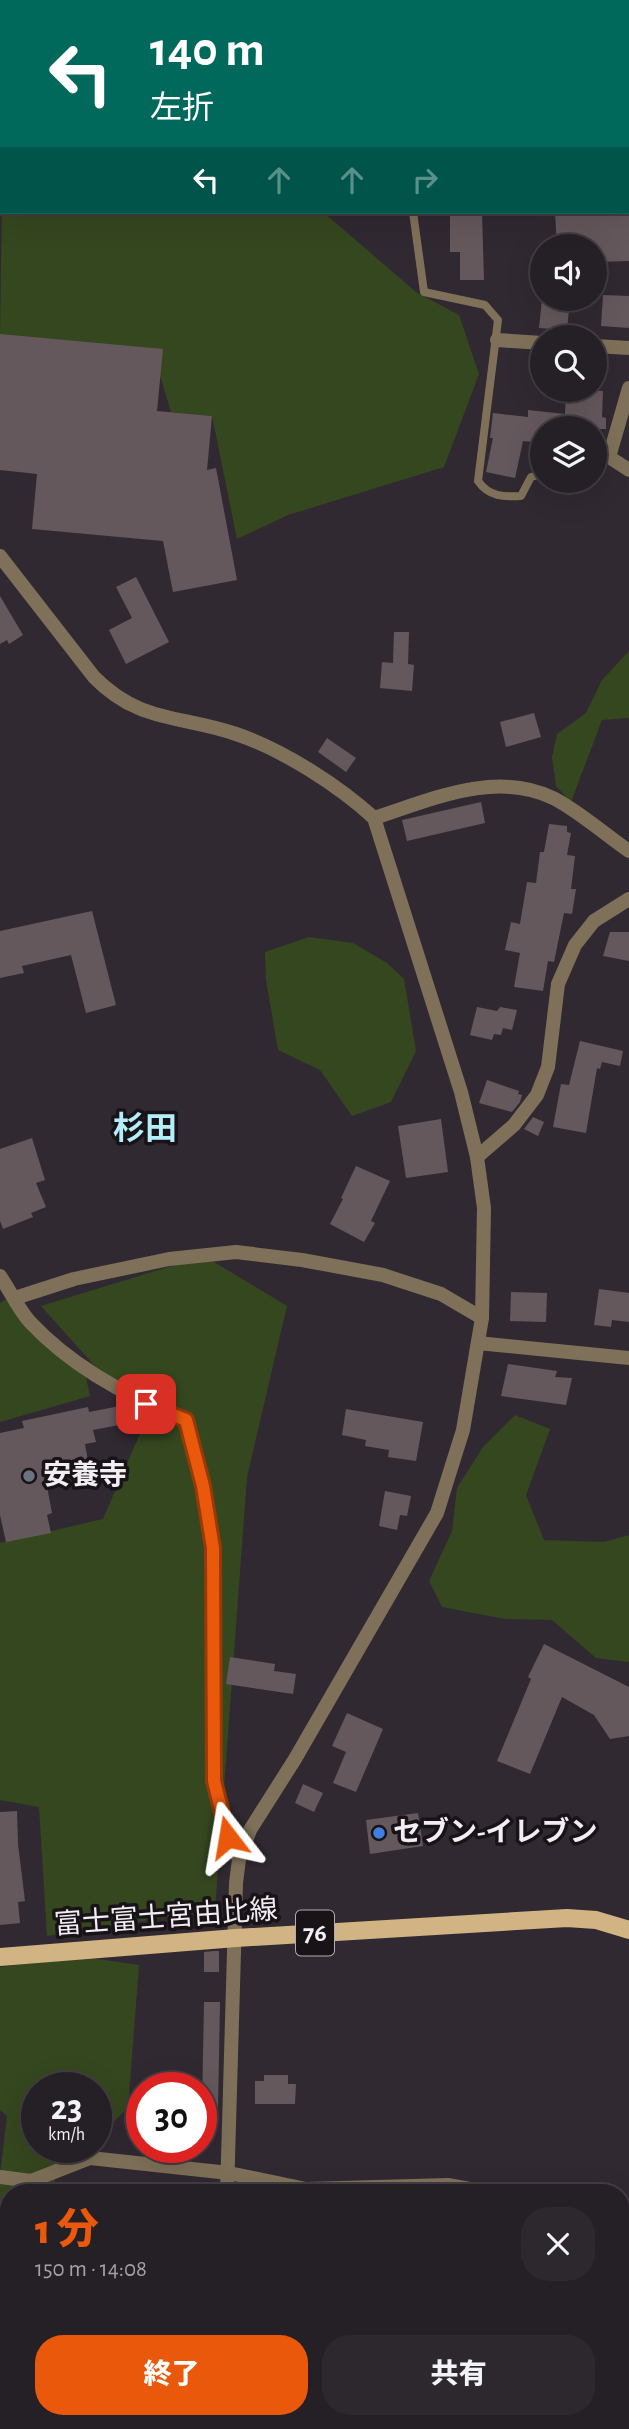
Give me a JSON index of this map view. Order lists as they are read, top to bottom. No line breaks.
{"streets":{"main road":["富士富士宮由比線","76"]},"districts":["杉田"],"places":["安養寺","セブン-イレブン"],"page":{"turn":["140 m","左折"],"speed":"23 km/h","limit":"30","heading":["1 分","150 m · 14:08"],"buttons":["終了","共有"]}}
